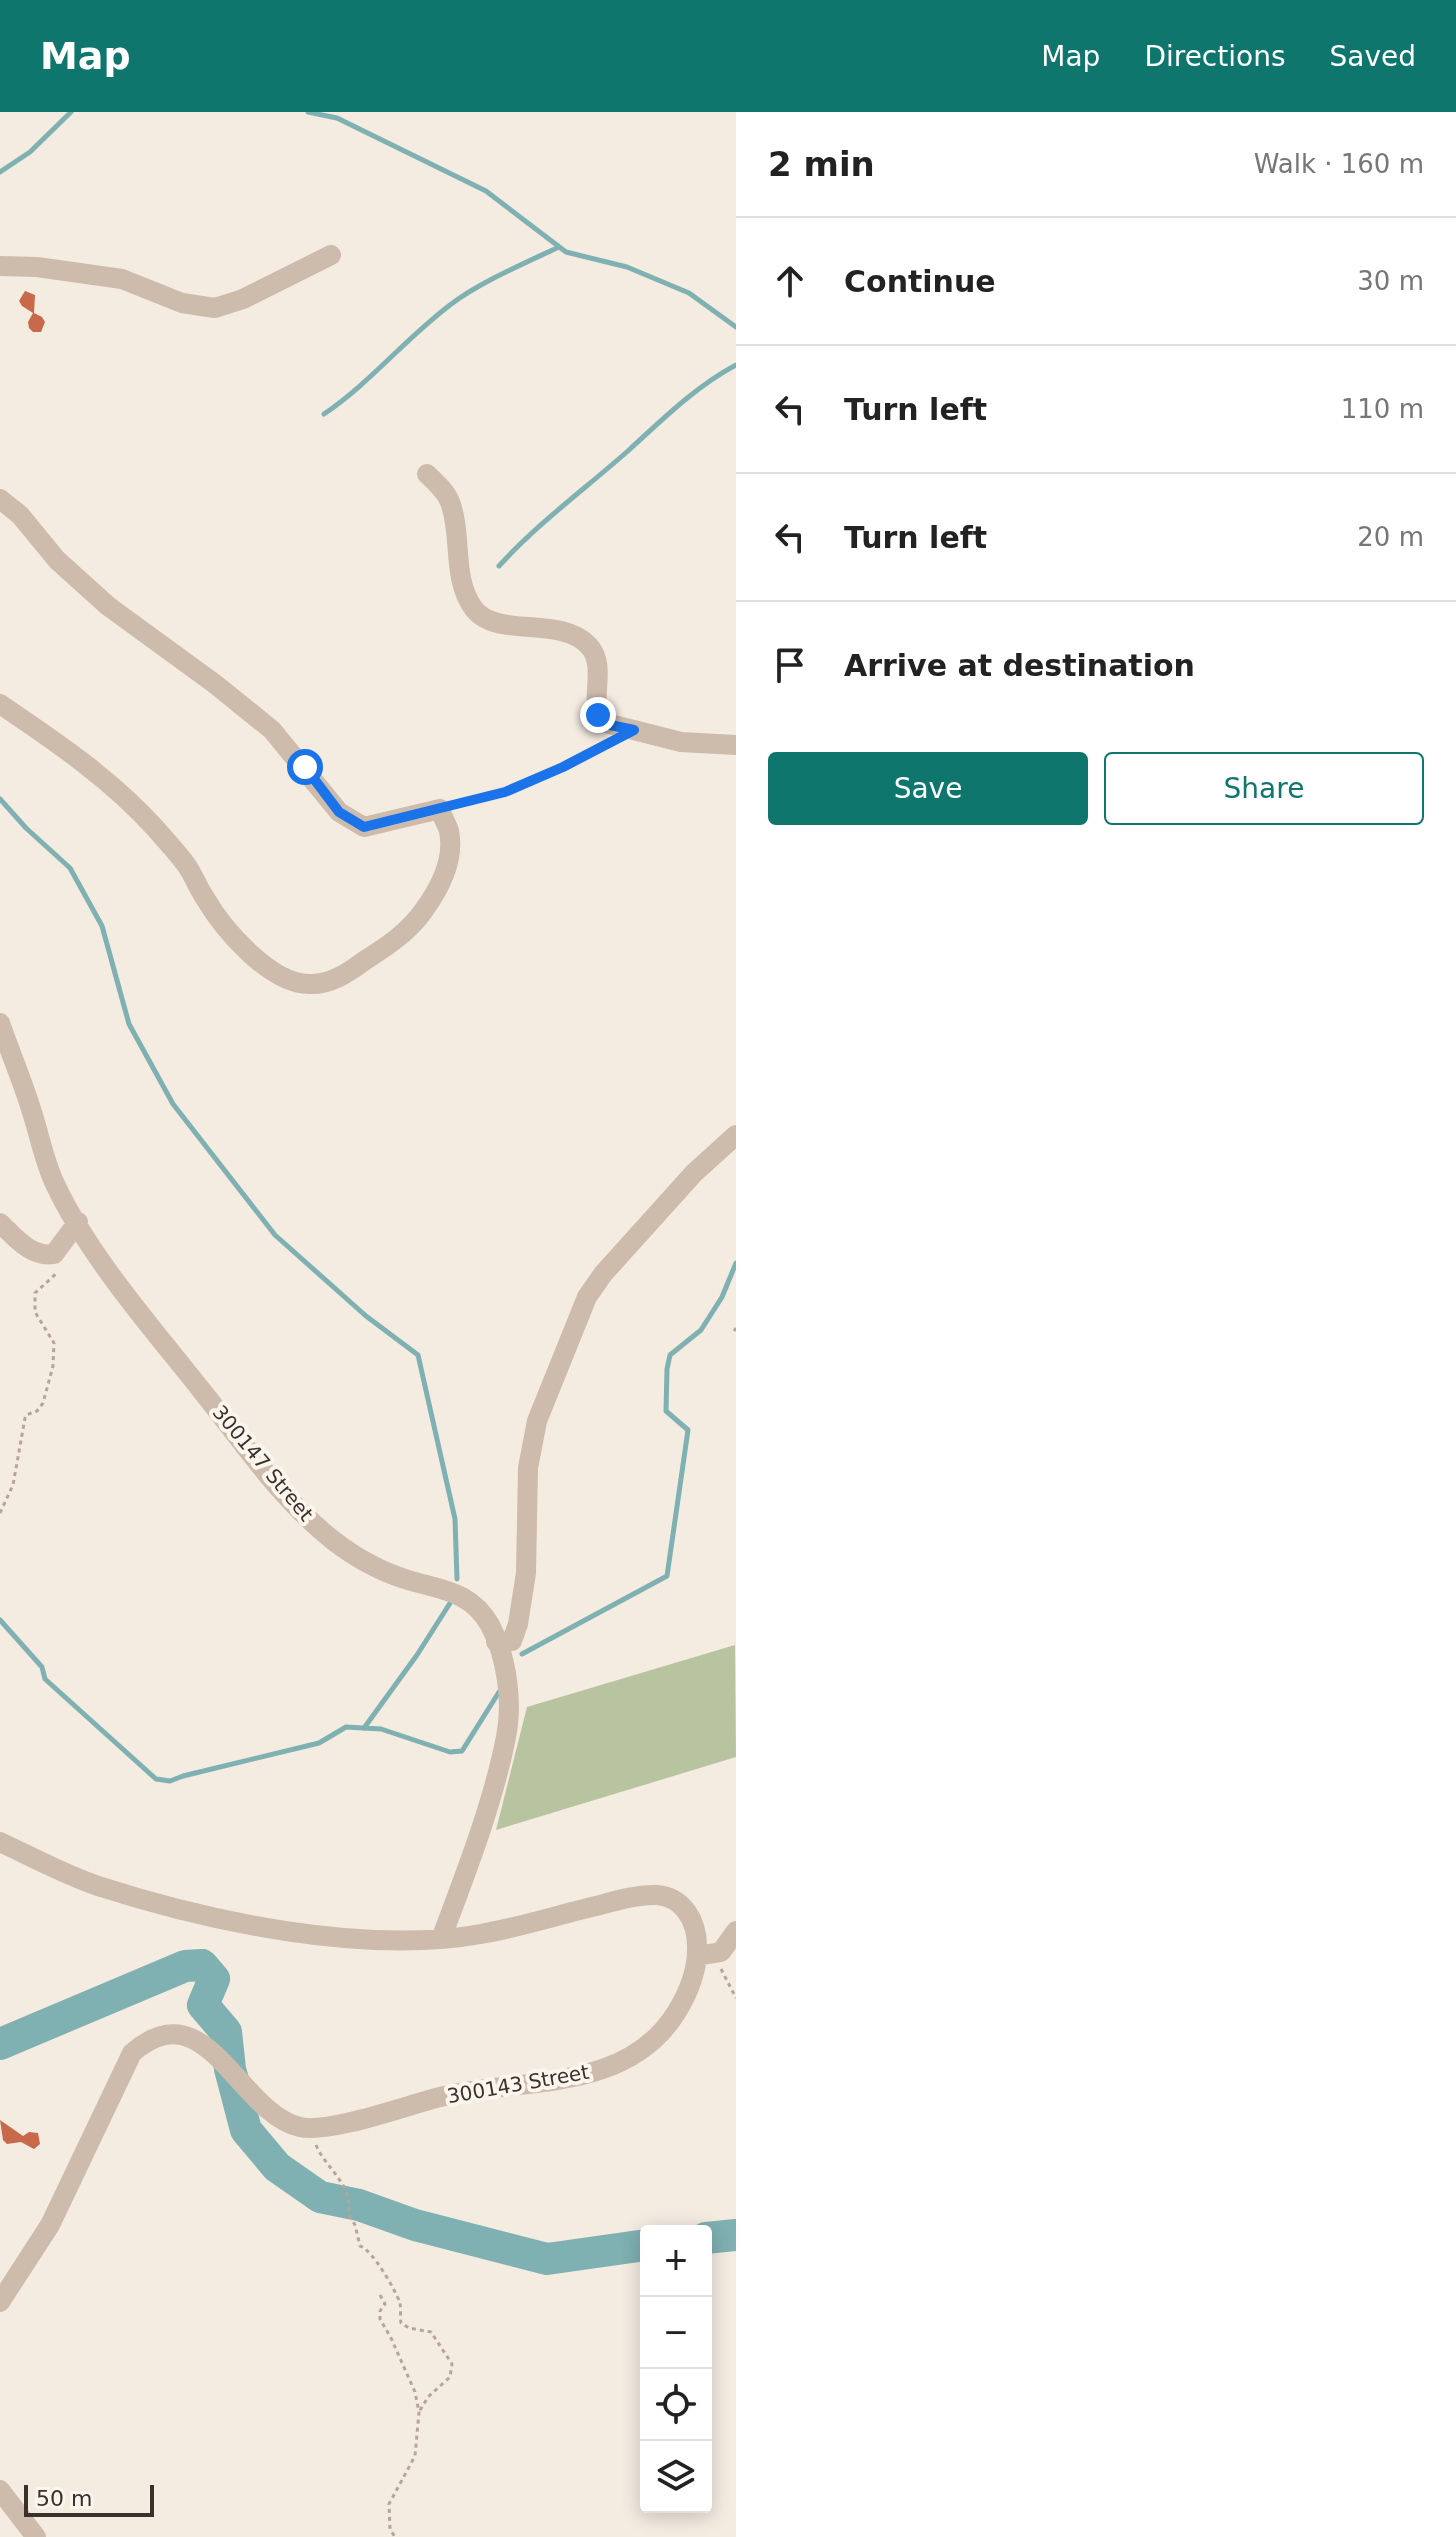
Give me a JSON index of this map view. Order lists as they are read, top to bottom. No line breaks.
{"streets":{"street":["300147 Street","300143 Street"]},"crossings":[["300147 Street","300143 Street"]],"scale_bar":"50 m","page":{"header":"Map","nav":["Map","Directions","Saved"],"heading":["2 min","Walk · 160 m"],"list":[["Continue","30 m"],["Turn left","110 m"],["Turn left","20 m"],"Arrive at destination"],"buttons":["Save","Share"],"map_buttons":["+","−"],"scale":"50 m"}}
